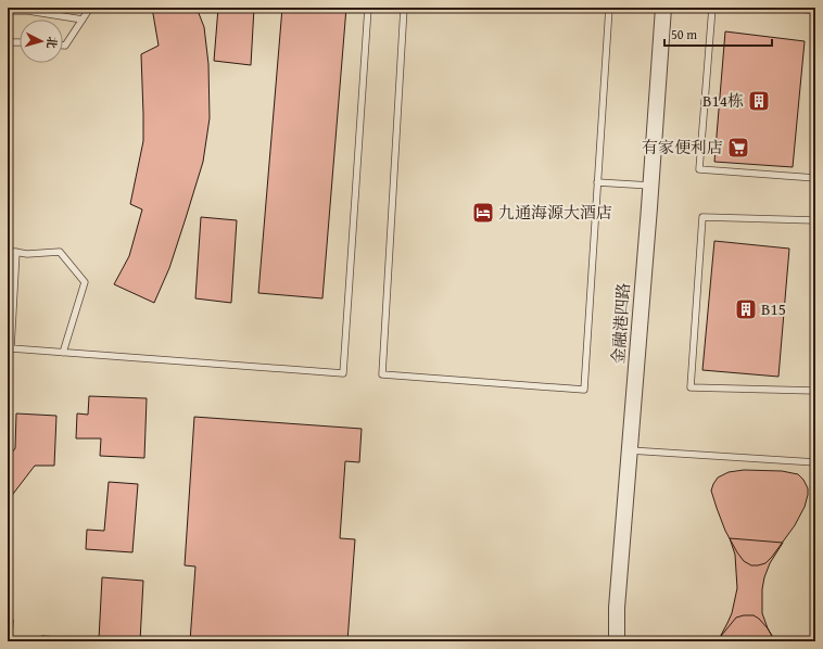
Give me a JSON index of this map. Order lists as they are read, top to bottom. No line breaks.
{"streets":{"street":["金融港四路"]},"places":{"building":["B14栋","B15"],"supermarket":["有家便利店"],"hotel":["九通海源大酒店"]},"scale_bar":"50 m","north":"right"}
